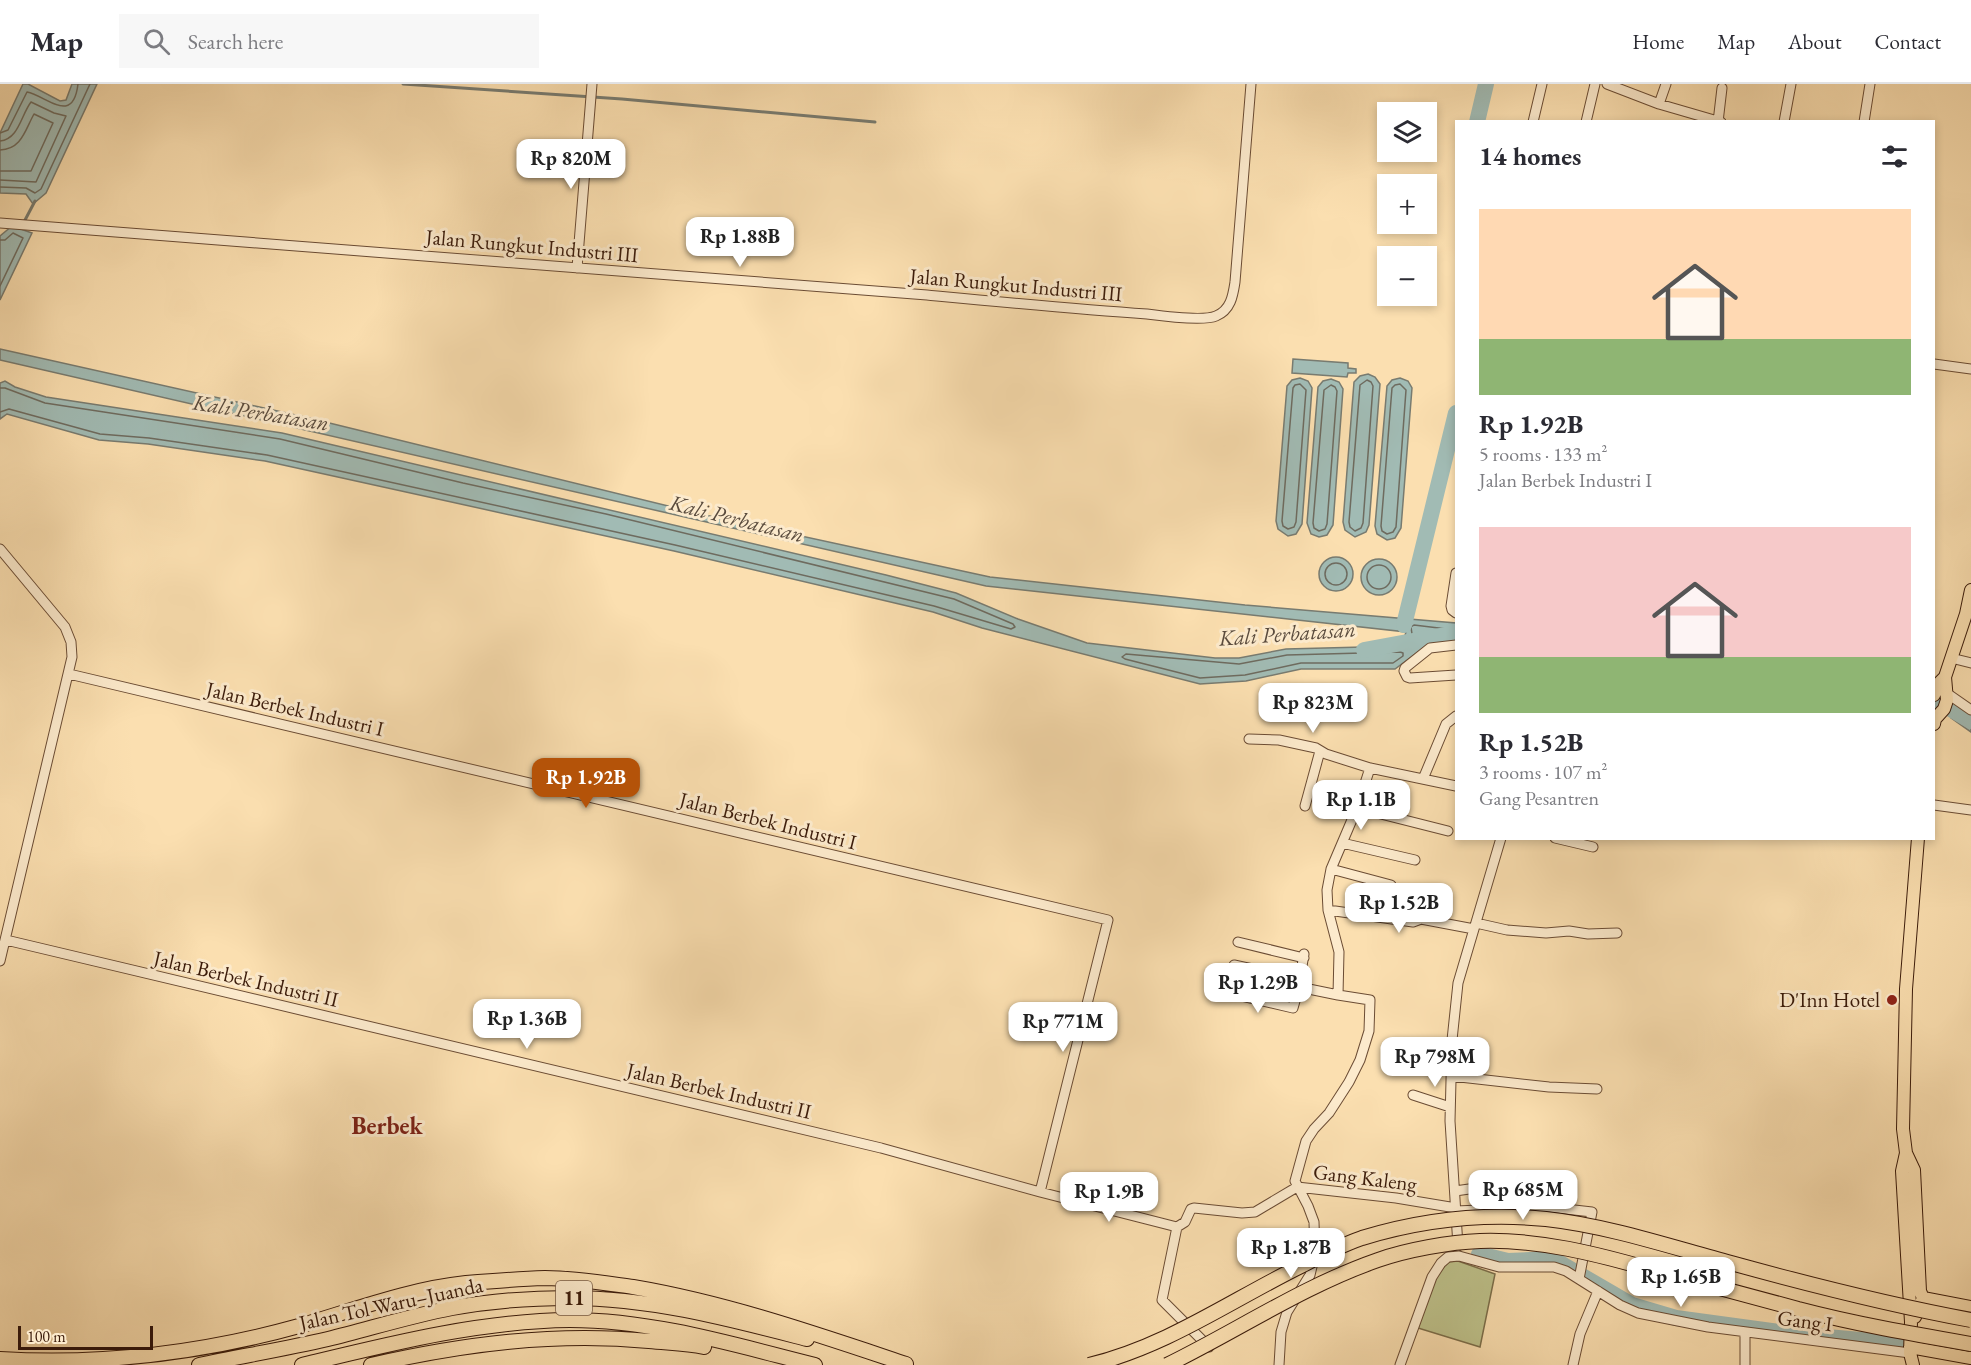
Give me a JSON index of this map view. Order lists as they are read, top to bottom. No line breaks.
{"streets":{"highway":["11","Jalan Tol Waru–Juanda"],"street":["Jalan Rungkut Industri III","Jalan Berbek Industri I","Jalan Berbek Industri II","Gang Kaleng","Gang I"]},"crossings":[["Jalan Berbek Industri I","Jalan Berbek Industri II"],["Jalan Berbek Industri II","Gang Kaleng"],["Gang Kaleng","Gang I"]],"districts":["Berbek"],"water":["Kali Perbatasan"],"places":["D'Inn Hotel"],"scale_bar":"100 m","page":{"header":"Map","search":"Search here","nav":["Home","Map","About","Contact"],"map_buttons":["+","−"],"heading":"14 homes","price":["Rp 820M","Rp 1.88B","Rp 823M","Rp 1.92B","Rp 1.1B","Rp 1.52B","Rp 1.29B","Rp 1.36B","Rp 771M","Rp 798M","Rp 685M","Rp 1.9B","Rp 1.87B","Rp 1.65B"],"list":[{"name":"Rp 1.92B","note":"5 rooms · 133 m² · Jalan Berbek Industri I"},{"name":"Rp 1.52B","note":"3 rooms · 107 m² · Gang Pesantren"}],"scale":"100 m"}}
